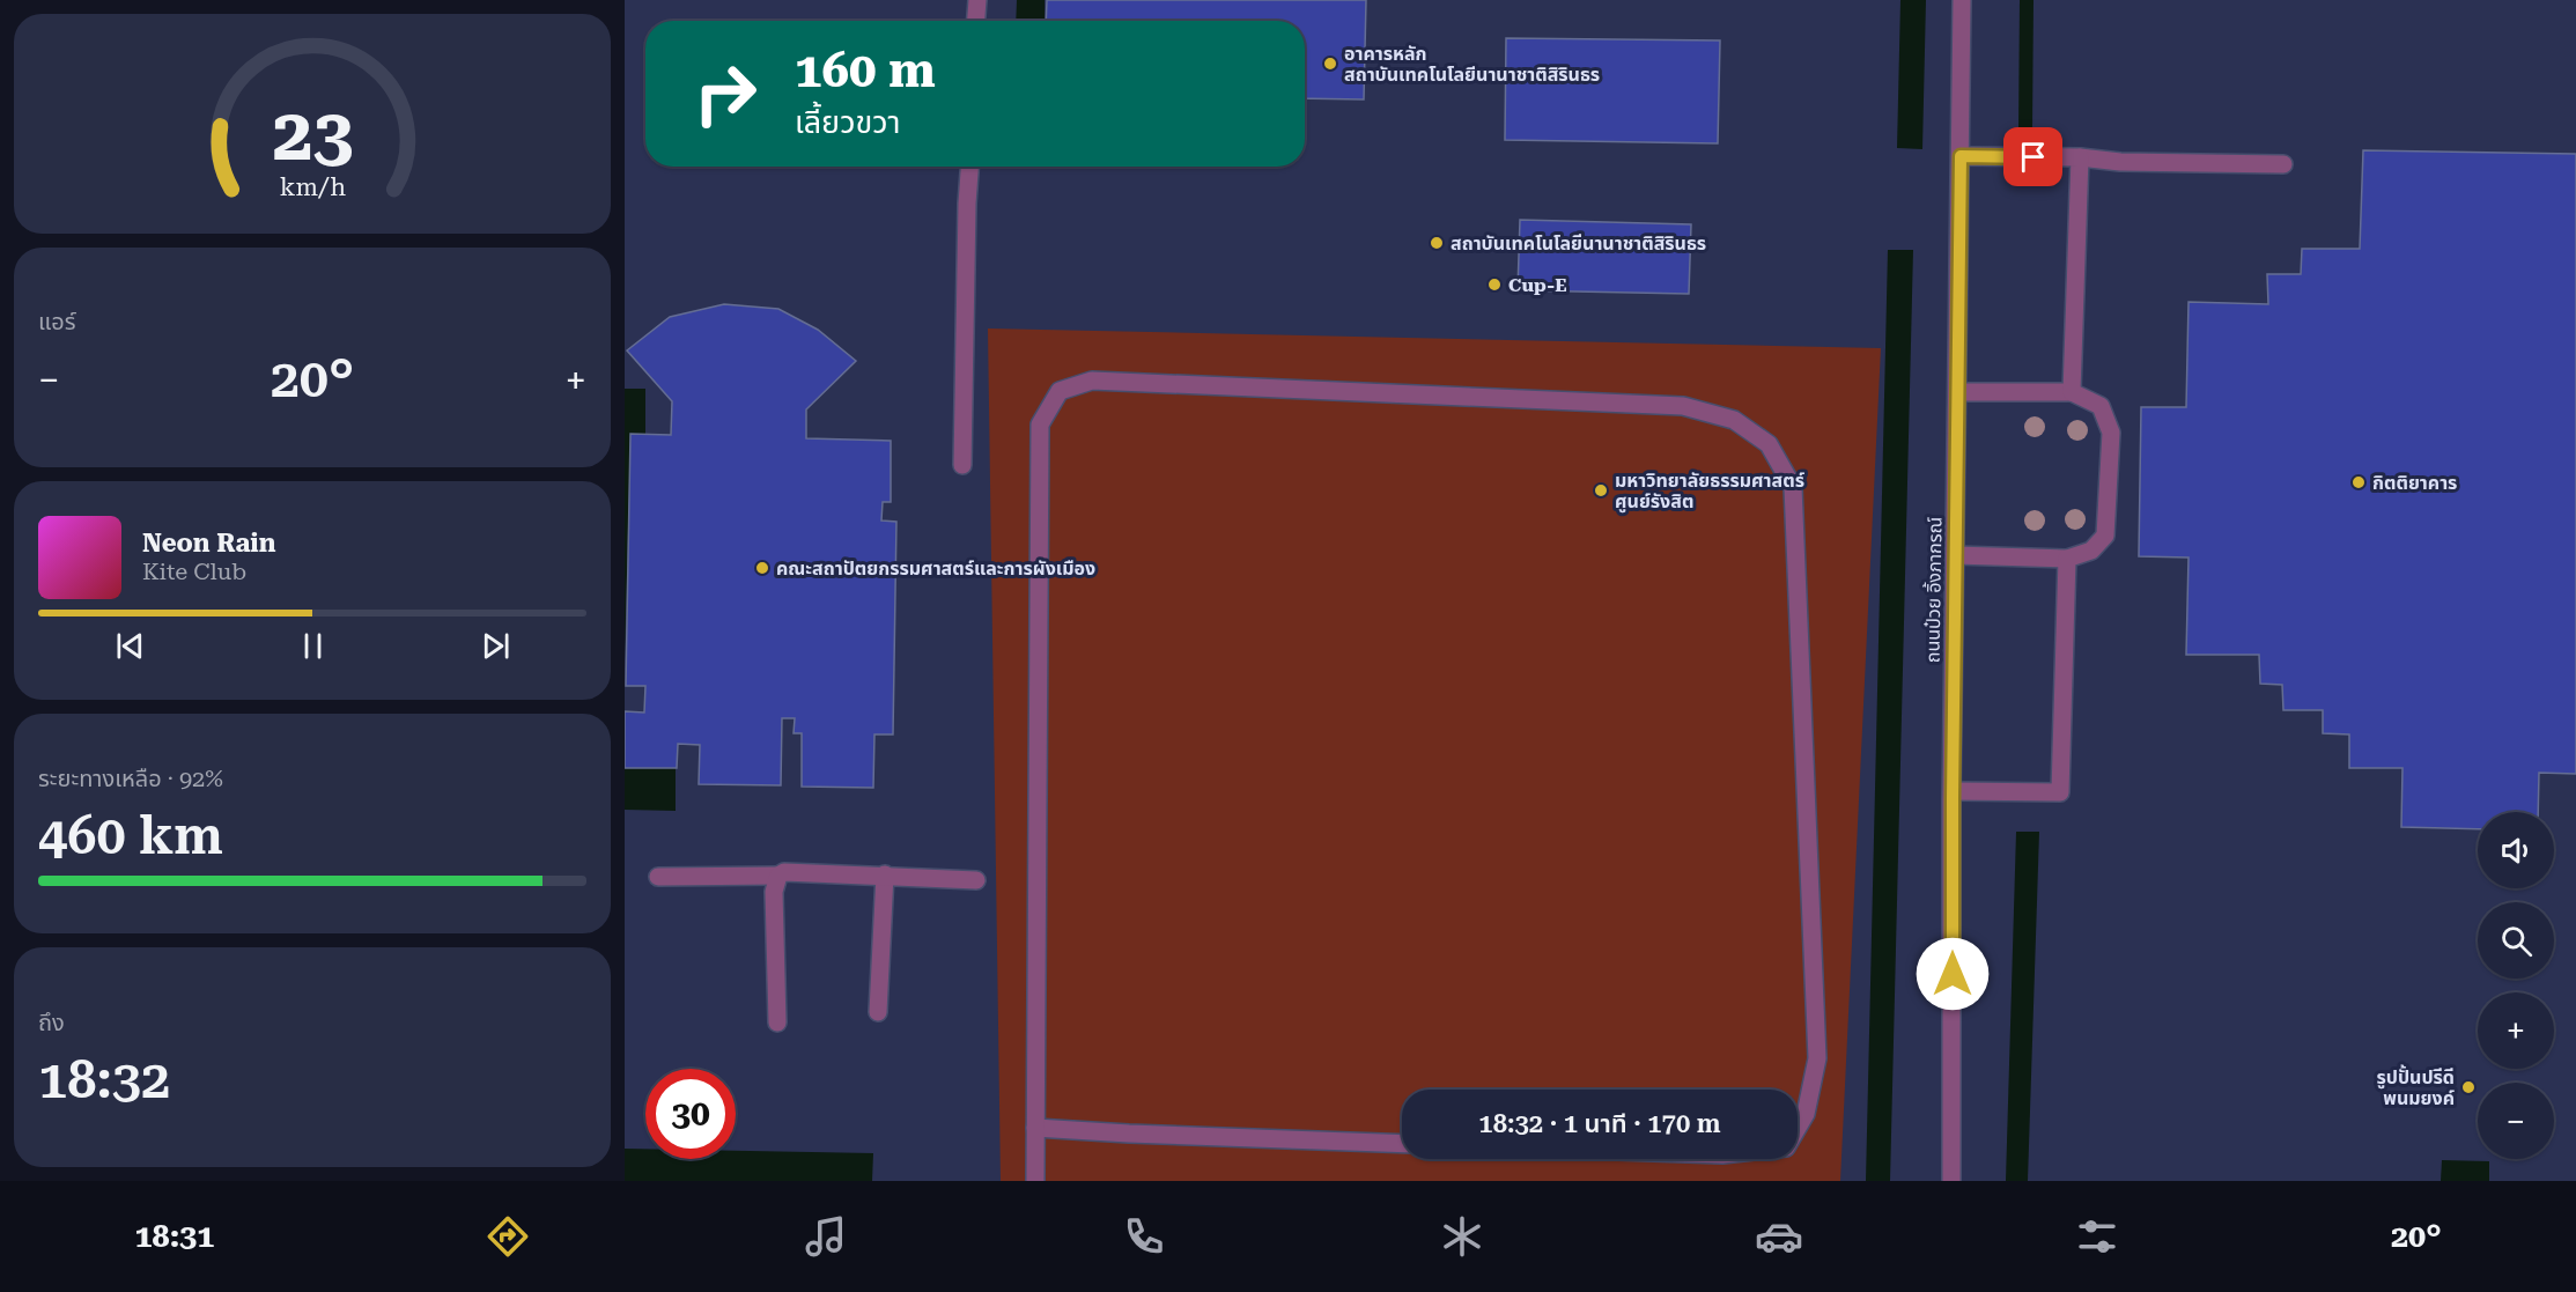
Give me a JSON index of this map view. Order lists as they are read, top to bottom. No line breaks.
{"streets":{"street":["ถนนป๋วย อิ้งภากรณ์"]},"places":["อาคารหลัก สถาบันเทคโนโลยีนานาชาติสิรินธร","สถาบันเทคโนโลยีนานาชาติสิรินธร","Cup-E","กิตติยาคาร","มหาวิทยาลัยธรรมศาสตร์ ศูนย์รังสิต","คณะสถาปัตยกรรมศาสตร์และการผังเมือง","รูปปั้นปรีดี พนมยงค์"],"page":{"turn":["160 m","เลี้ยวขวา"],"tile":["แอร์",["ระยะทางเหลือ · 92%","460 km"],["ถึง","18:32"]],"heat":["−","20°","+"],"song":["Neon Rain","Kite Club"],"map_buttons":["+","−"],"limit":"30","trip":"18:32 · 1 นาที · 170 m","tabs":["18:31","20°"],"gauge":["23","km/h"]}}
